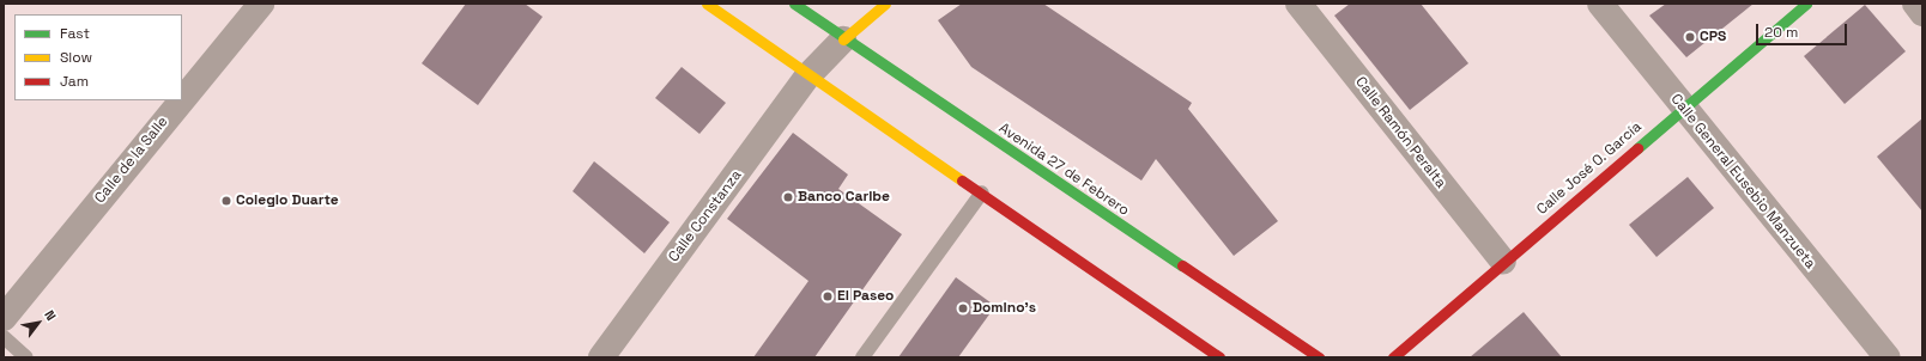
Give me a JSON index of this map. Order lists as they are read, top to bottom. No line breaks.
{"streets":{"main road":["Calle José O. García","Avenida 27 de Febrero"],"street":["Calle Ramón Peralta","Calle de la Salle","Calle General Eusebio Manzueta","Calle Constanza"]},"crossings":[["Calle Ramón Peralta","Calle José O. García"],["Calle José O. García","Calle General Eusebio Manzueta"],["Avenida 27 de Febrero","Calle Constanza"]],"places":["CPS","Banco Caribe","Colegio Duarte","El Paseo","Domino's"],"legend":["Fast","Slow","Jam"],"scale_bar":"20 m","north":"top right"}
